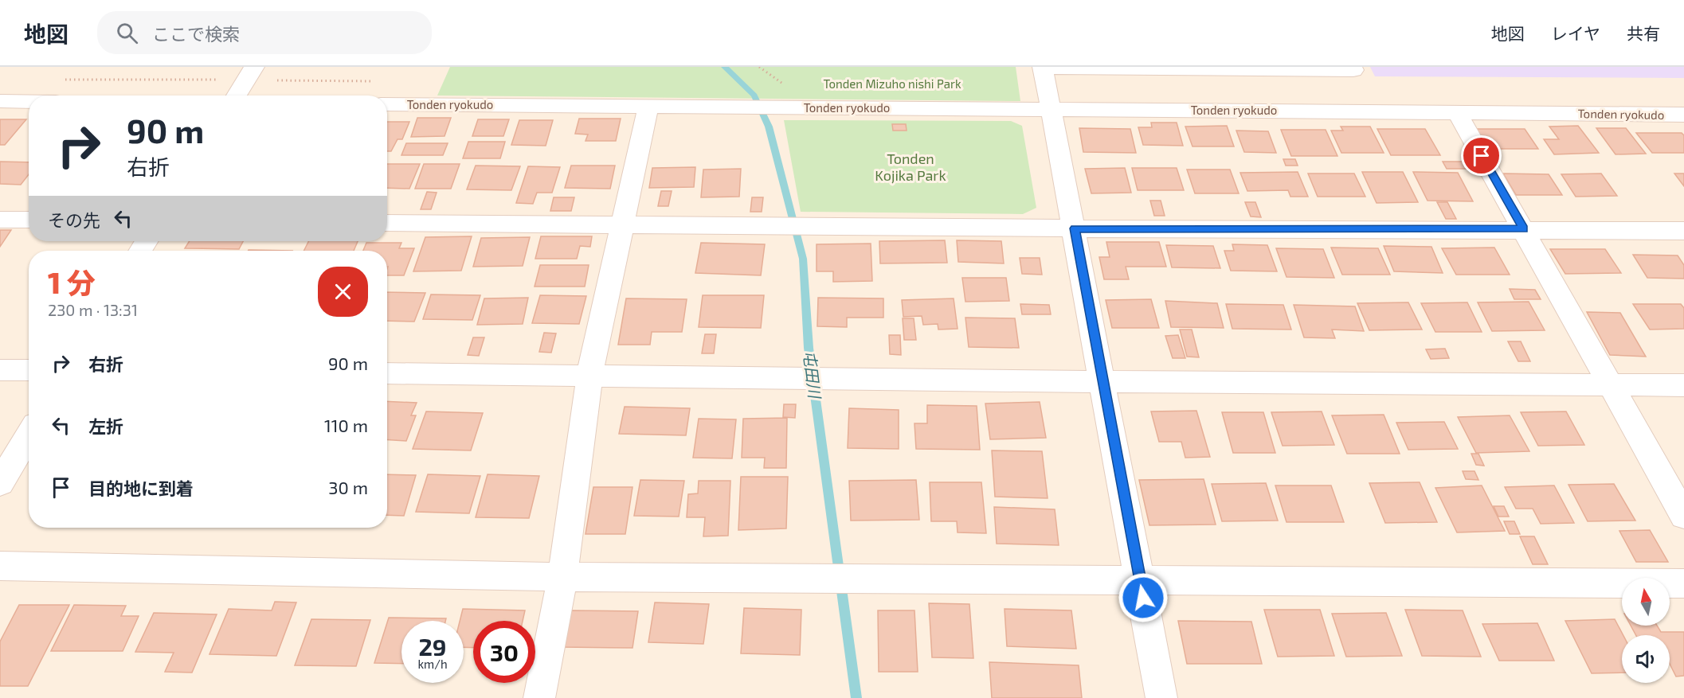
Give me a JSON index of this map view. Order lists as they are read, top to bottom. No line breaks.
{"streets":{"street":["Tonden ryokudo"]},"water":["屯田川"],"parks":["Tonden Mizuho nishi Park","Tonden Kojika Park"],"north":"top","page":{"header":"地図","search":"ここで検索","nav":["地図","レイヤ","共有"],"turn":["90 m","右折"],"then":"その先","heading":["1 分","230 m · 13:31"],"list":[{"name":"右折","value":"90 m"},{"name":"左折","value":"110 m"},{"name":"目的地に到着","value":"30 m"}],"speed":"29 km/h","limit":"30"}}
